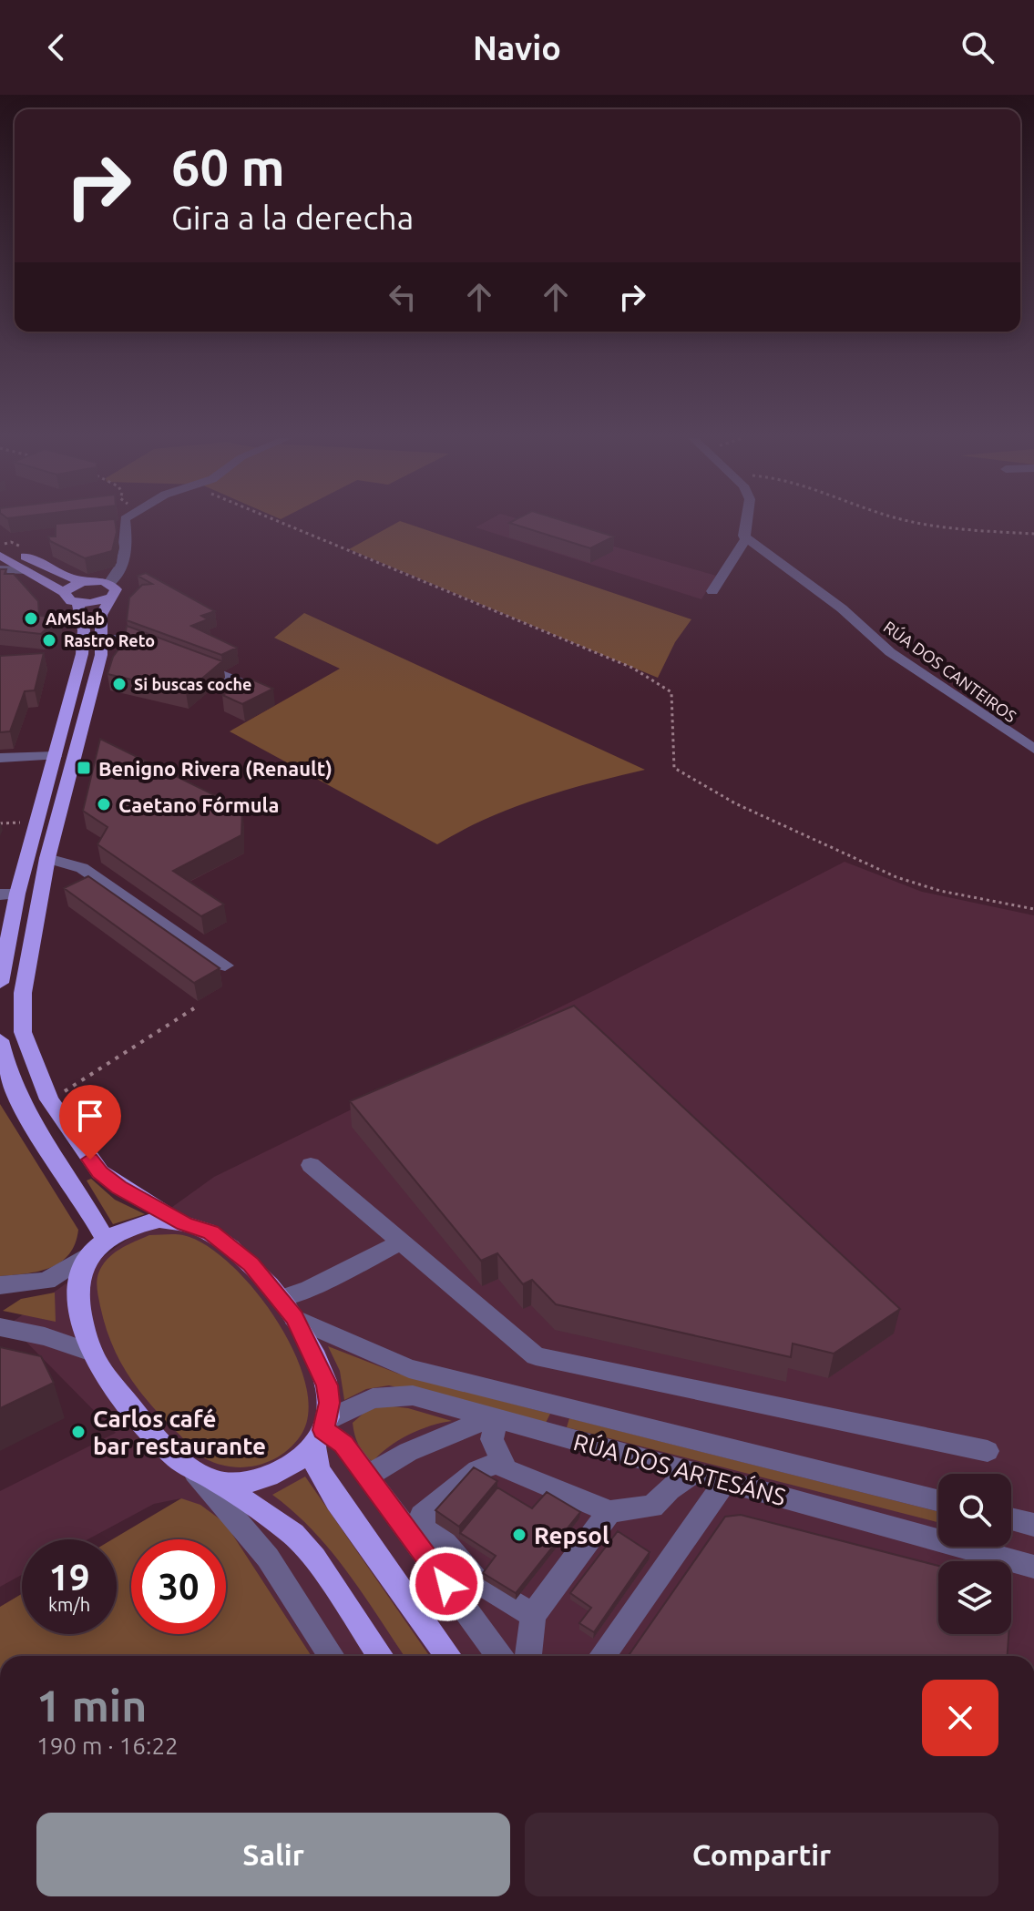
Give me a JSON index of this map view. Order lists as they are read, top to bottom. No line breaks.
{"streets":{"street":["RÚA DOS CANTEIROS","RÚA DOS ARTESÁNS"]},"places":{"other":["AMSlab","Rastro Reto","Si buscas coche","Caetano Fórmula","Carlos café bar restaurante","Repsol"],"transit":["Benigno Rivera (Renault)"]},"page":{"header":"Navio","turn":["60 m","Gira a la derecha"],"speed":"19 km/h","limit":"30","heading":["1 min","190 m · 16:22"],"buttons":["Salir","Compartir"]}}
